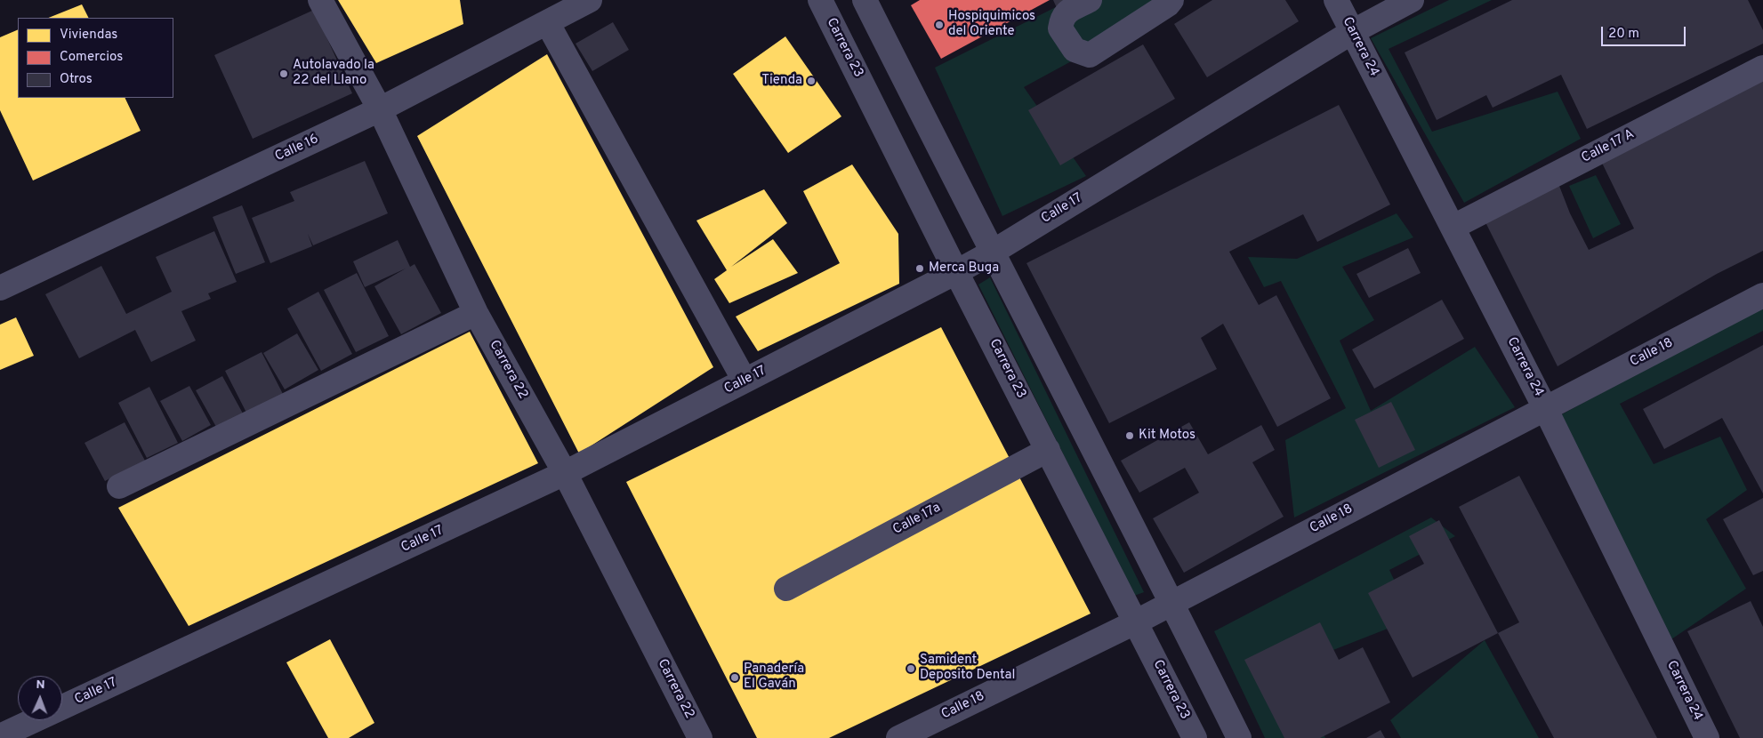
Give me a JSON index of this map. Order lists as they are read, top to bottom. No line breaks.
{"streets":{"street":["Carrera 24","Carrera 23","Calle 17 A","Calle 16","Calle 17","Calle 18","Carrera 22","Calle 17a"]},"crossings":[["Carrera 24","Calle 17 A"],["Carrera 24","Calle 17"],["Carrera 24","Calle 18"],["Carrera 23","Calle 17"],["Carrera 23","Calle 18"],["Carrera 23","Calle 17a"],["Calle 16","Carrera 22"],["Calle 17","Carrera 22"]],"places":["Hospiquimicos del Oriente","Autolavado la 22 del Llano","Tienda","Merca Buga","Kit Motos","Samident Deposito Dental","Panadería El Gaván"],"legend":["Viviendas","Comercios","Otros"],"scale_bar":"20 m","north":"top"}
